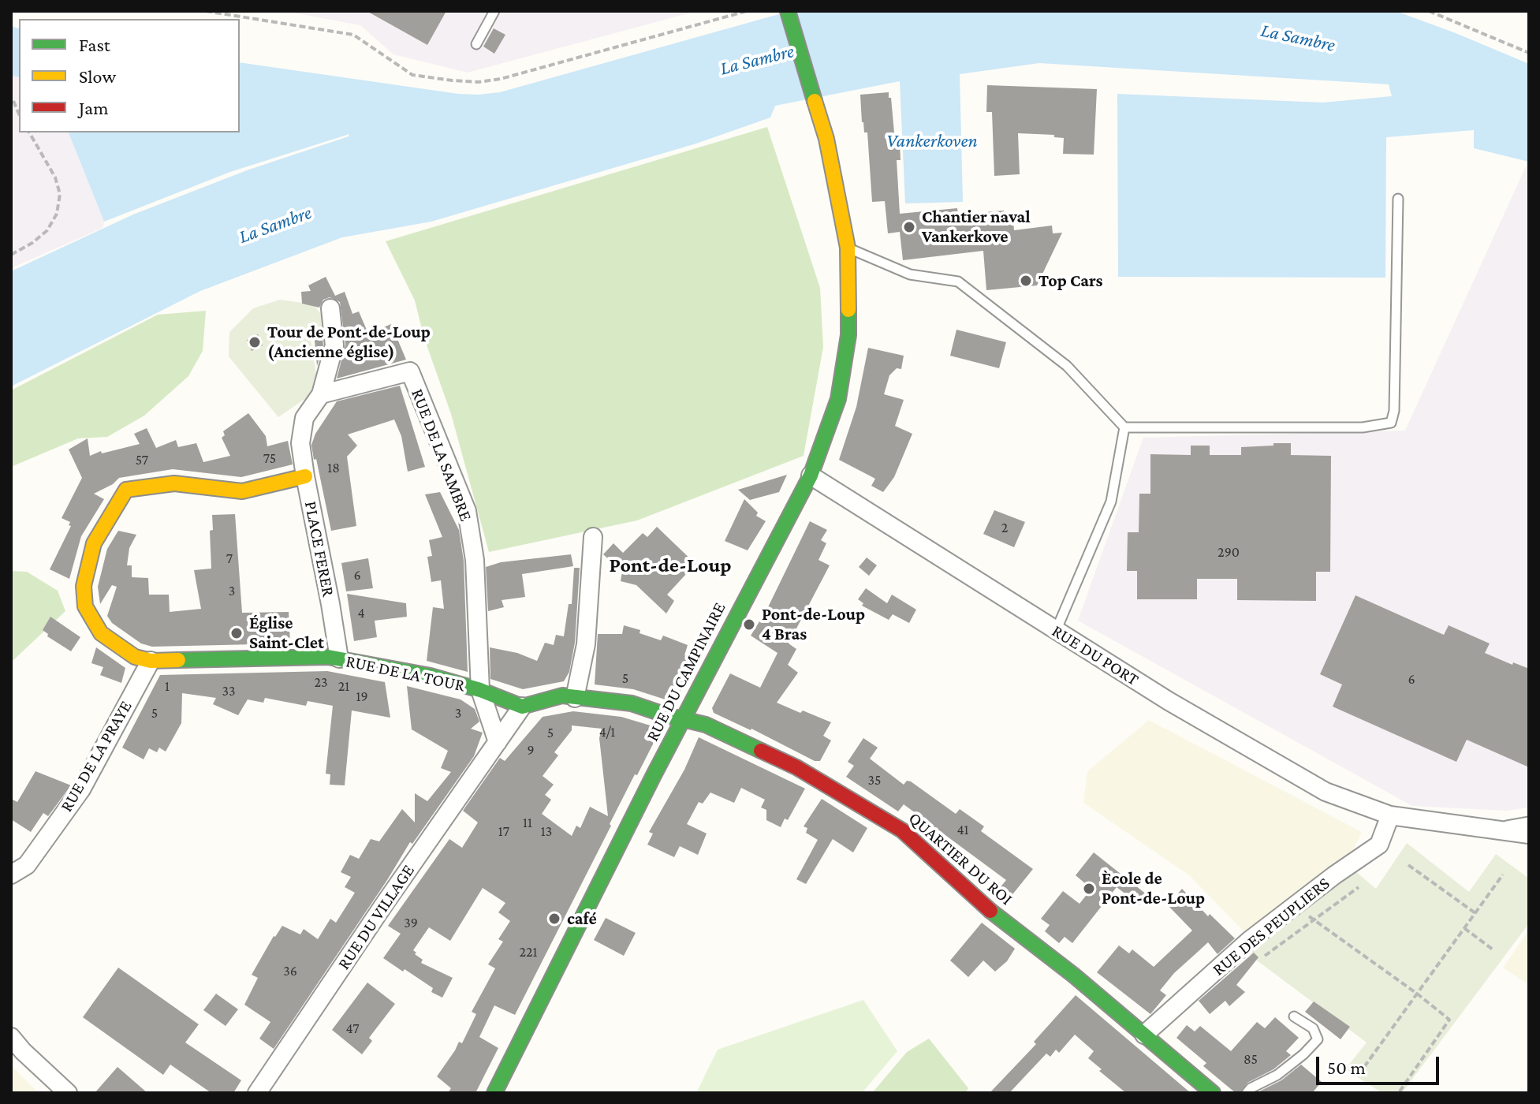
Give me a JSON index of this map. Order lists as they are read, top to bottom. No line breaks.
{"streets":{"street":["RUE DE LA SAMBRE","PLACE FERER","RUE DU PORT","RUE DU CAMPINAIRE","RUE DE LA TOUR","RUE DE LA PRAYE","QUARTIER DU ROI","RUE DU VILLAGE","RUE DES PEUPLIERS"]},"crossings":[["RUE DE LA SAMBRE","RUE DE LA TOUR"],["RUE DE LA SAMBRE","RUE DU VILLAGE"],["PLACE FERER","RUE DE LA TOUR"],["RUE DU PORT","RUE DU CAMPINAIRE"],["RUE DU PORT","RUE DES PEUPLIERS"],["RUE DU CAMPINAIRE","QUARTIER DU ROI"],["RUE DE LA TOUR","RUE DE LA PRAYE"],["RUE DE LA TOUR","QUARTIER DU ROI"],["RUE DE LA TOUR","RUE DU VILLAGE"],["QUARTIER DU ROI","RUE DU VILLAGE"],["QUARTIER DU ROI","RUE DES PEUPLIERS"]],"districts":["Pont-de-Loup"],"water":["La Sambre","Vankerkoven"],"places":["Chantier naval Vankerkove","Top Cars","Tour de Pont-de-Loup (Ancienne église)","Pont-de-Loup 4 Bras","Église Saint-Clet","Ècole de Pont-de-Loup","café"],"house_numbers":["75","57","18","2","290","7","6","3","4","5","6","23","1","21","33","19","5","3","4/1","5","9","35","11","41","17","13","39","221","36","47","85"],"legend":["Fast","Slow","Jam"],"scale_bar":"50 m"}
